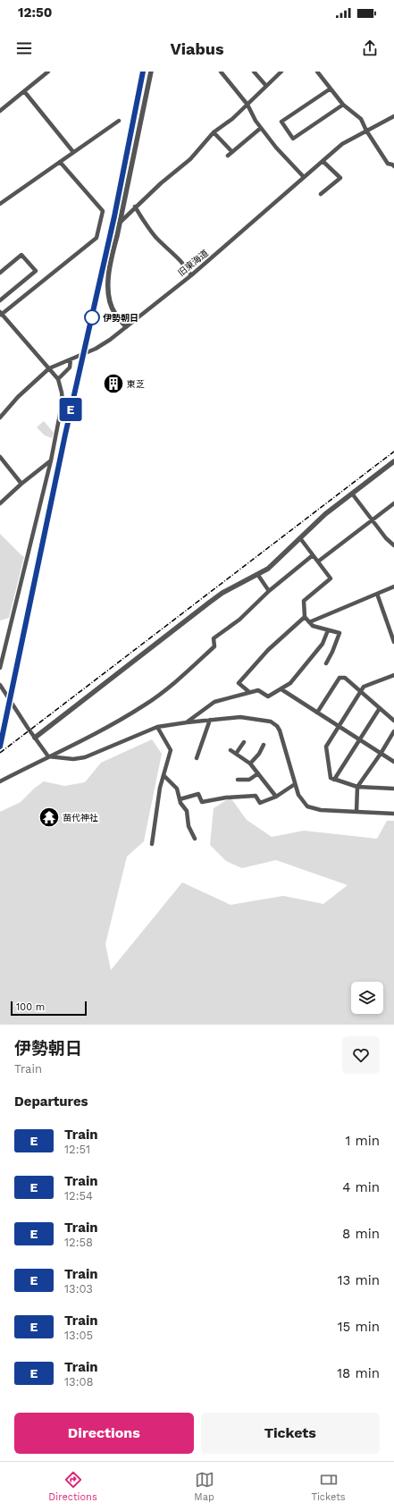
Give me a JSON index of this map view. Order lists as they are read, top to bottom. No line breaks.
{"streets":{"street":["旧東海道"]},"places":{"other":["伊勢朝日"],"building":["東芝"],"temple":["苗代神社"]},"scale_bar":"100 m","page":{"status":"12:50","header":"Viabus","on_map":"E","scale":"100 m","heading":[["伊勢朝日","Train"],"Departures"],"list":[{"mark":"E","name":"Train","note":"12:51","value":"1 min"},{"mark":"E","name":"Train","note":"12:54","value":"4 min"},{"mark":"E","name":"Train","note":"12:58","value":"8 min"},{"mark":"E","name":"Train","note":"13:03","value":"13 min"},{"mark":"E","name":"Train","note":"13:05","value":"15 min"},{"mark":"E","name":"Train","note":"13:08","value":"18 min"}],"buttons":["Directions","Tickets"],"tabs":["Directions","Map","Tickets"]}}
